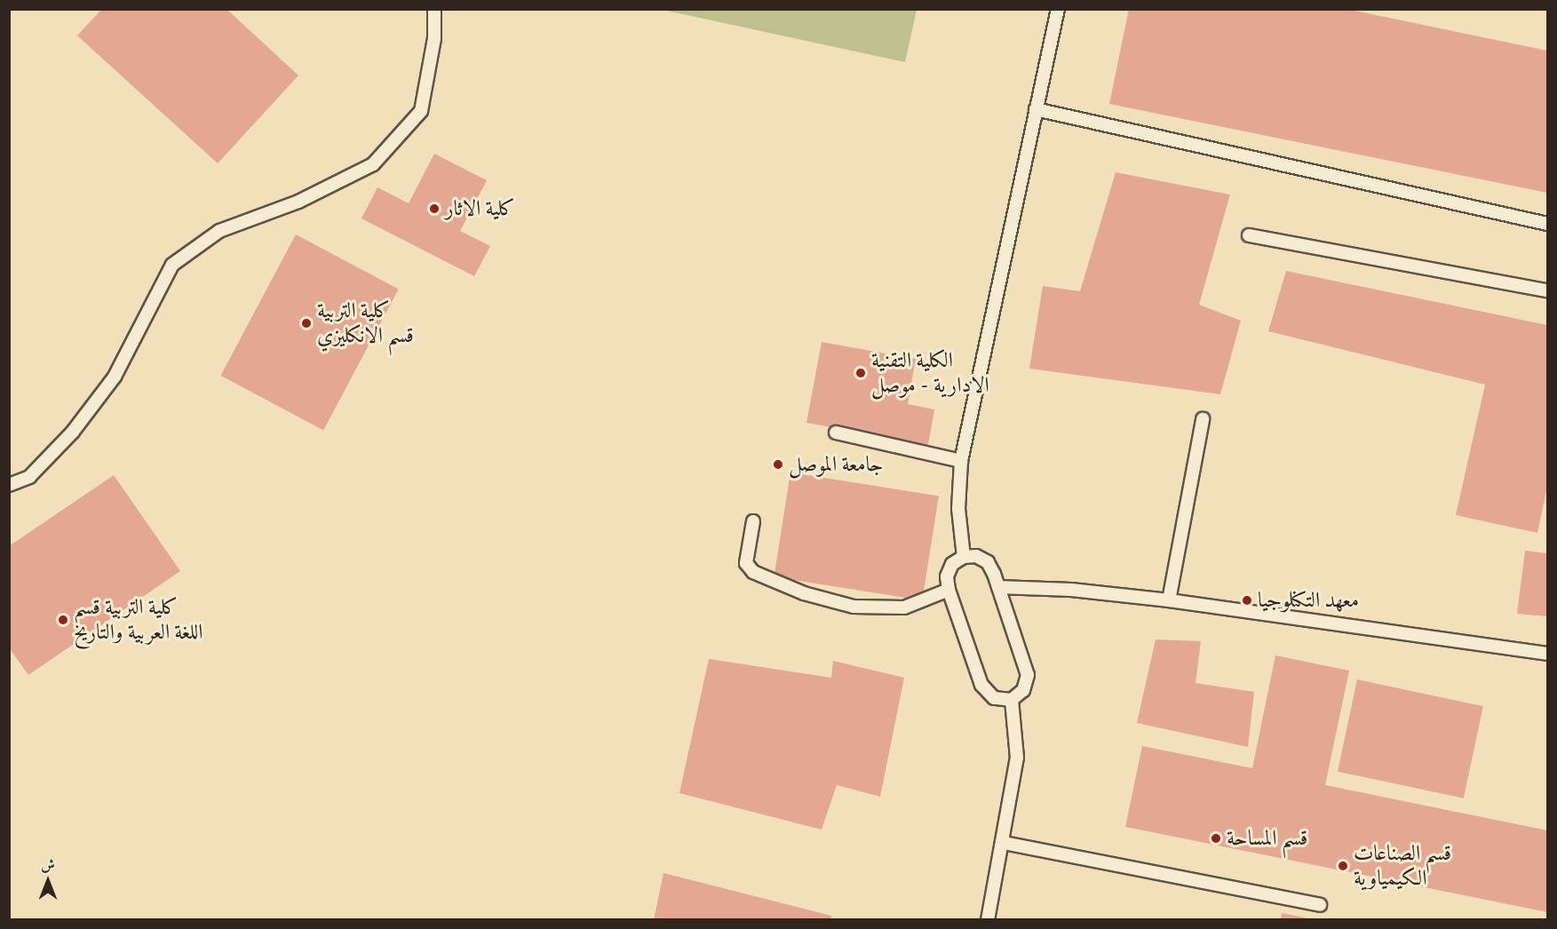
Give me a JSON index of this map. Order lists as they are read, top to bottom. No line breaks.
{"places":["كلية الاثار","كلية التربية قسم الانكليزي","الكلية التقنية الادارية - موصل","جامعة الموصل","معهد التكنلوجيا","كلية التربية قسم اللغة العربية والتاريخ","قسم المساحة","قسم الصناعات الكيمياوية"],"north":"top"}
